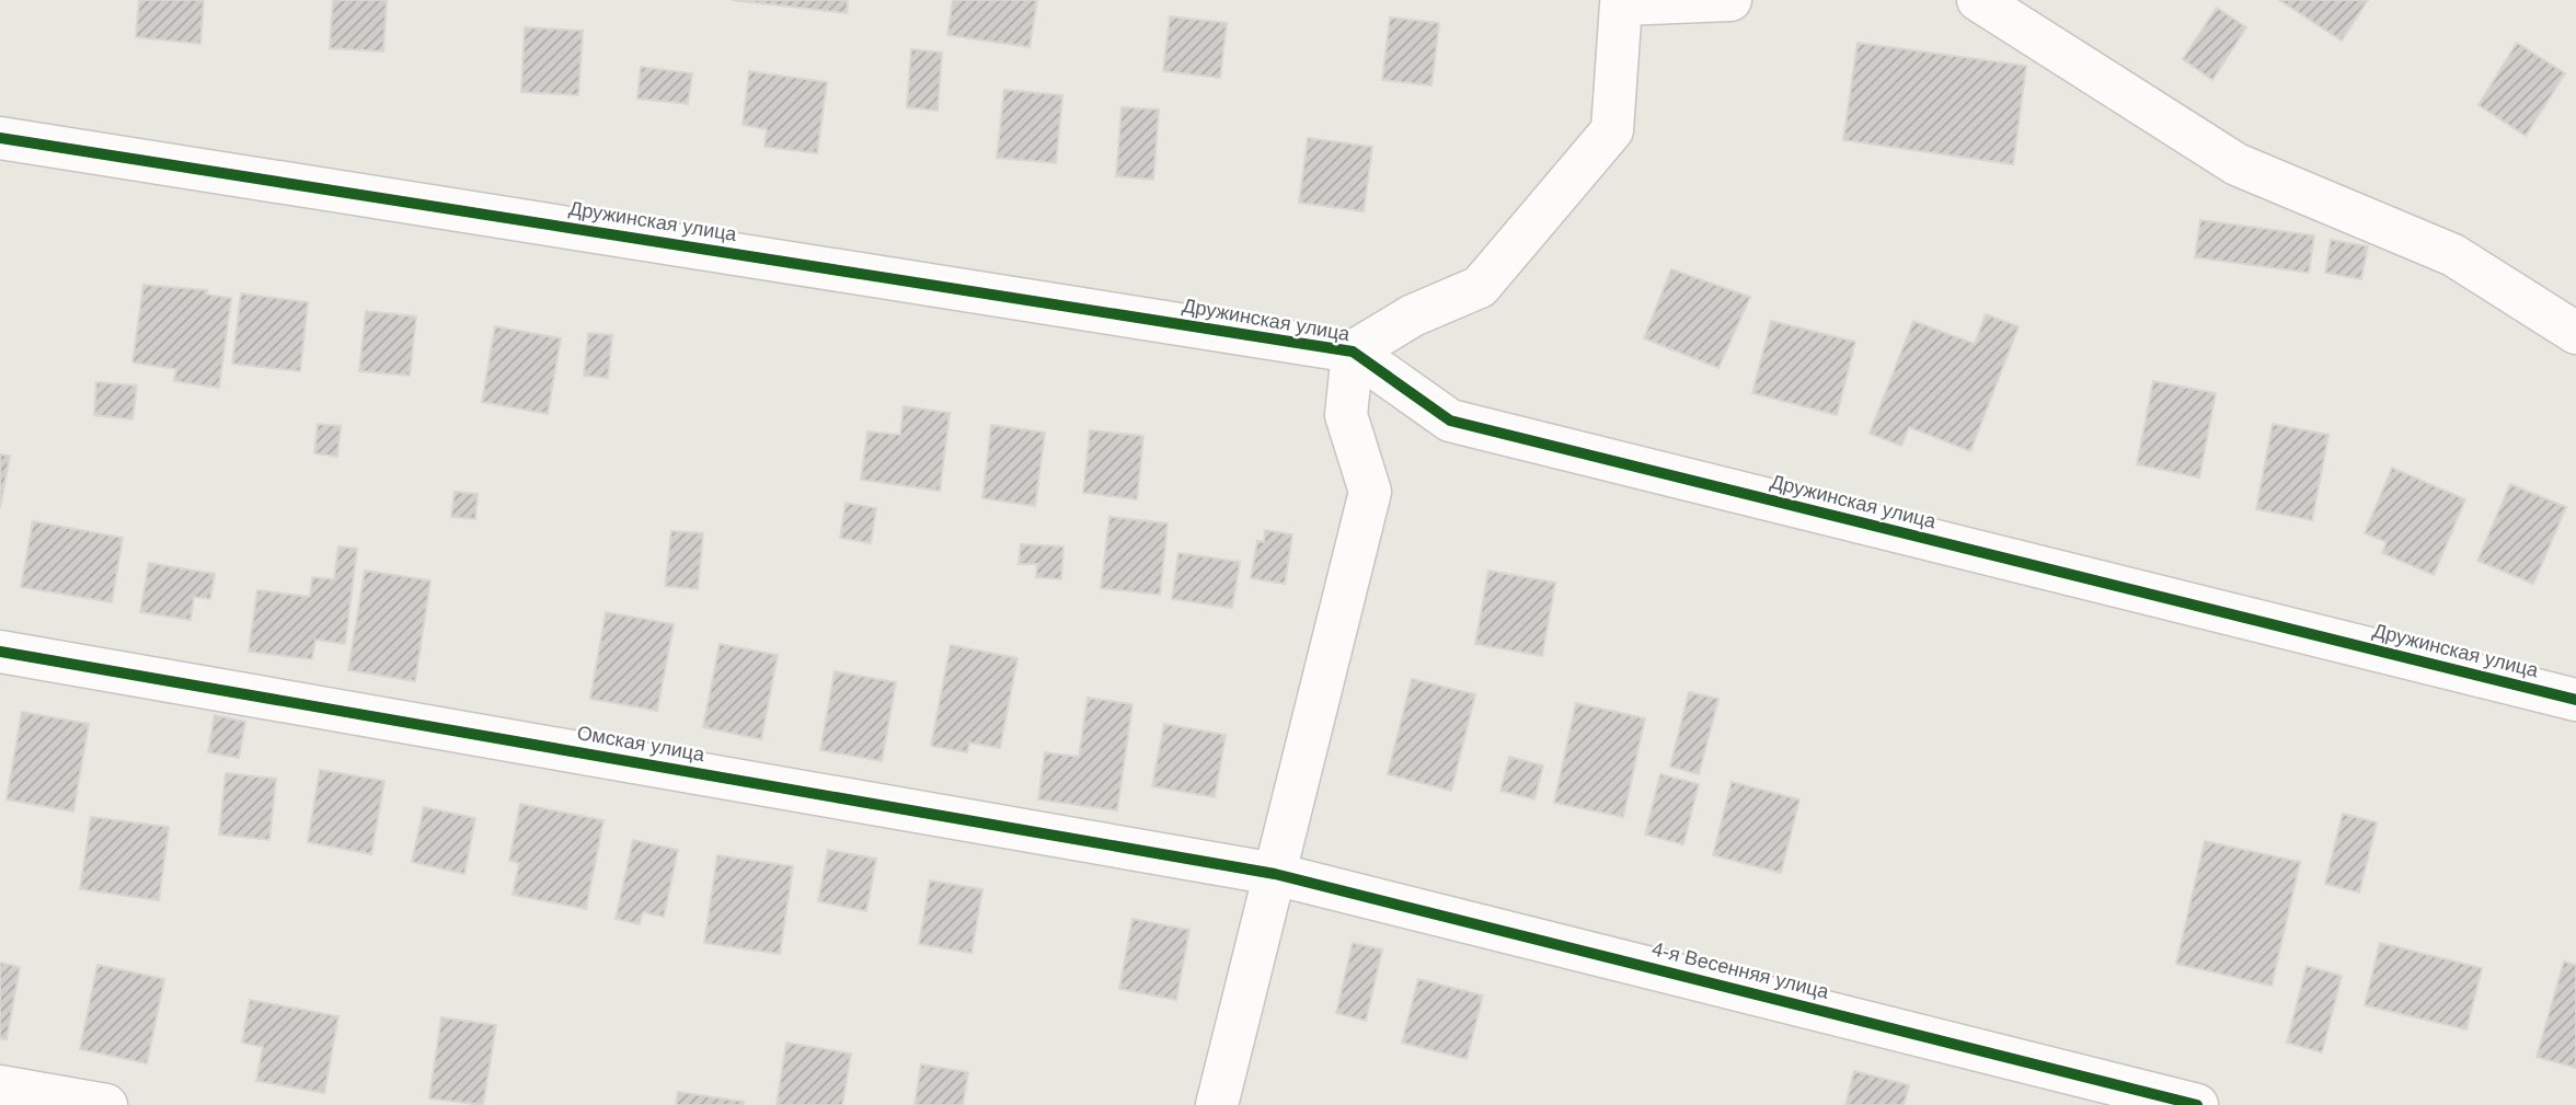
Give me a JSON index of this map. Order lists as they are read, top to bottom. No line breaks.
{"streets":{"street":["Дружинская улица","Омская улица","4-я Весенняя улица"]},"crossings":[["Омская улица","4-я Весенняя улица"]]}
